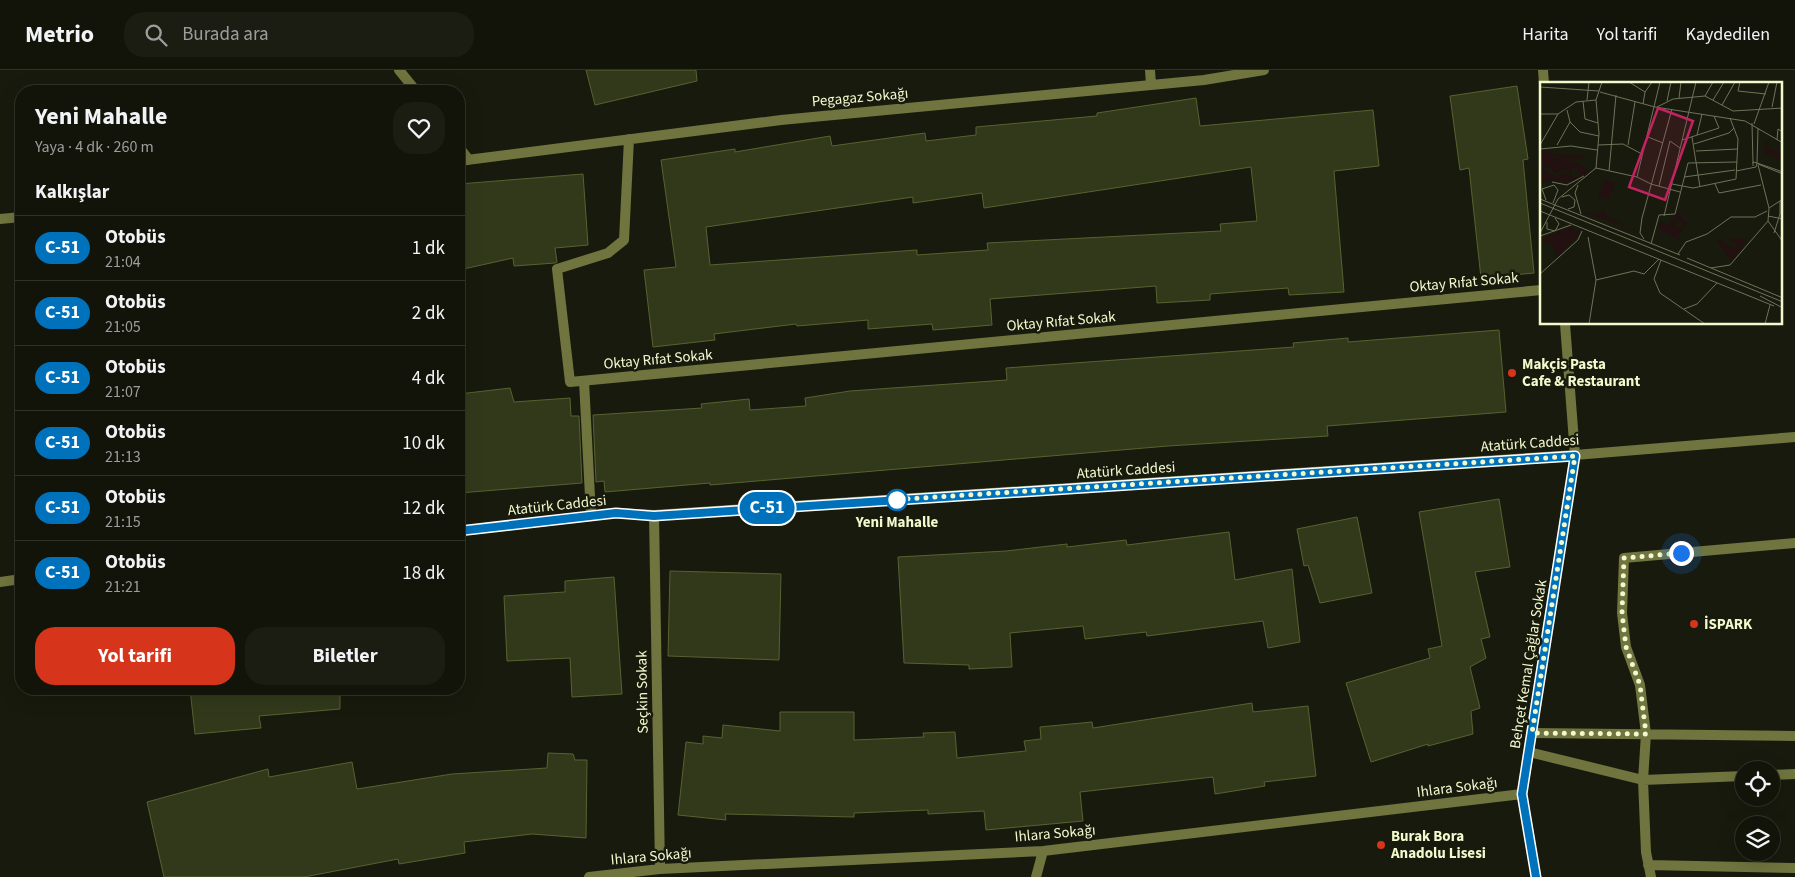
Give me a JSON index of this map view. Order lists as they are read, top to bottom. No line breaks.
{"streets":{"street":["Pegagaz Sokağı","Oktay Rıfat Sokak","Atatürk Caddesi","Behçet Kemal Çağlar Sokak","Seçkin Sokak","Ihlara Sokağı"]},"crossings":[["Pegagaz Sokağı","Oktay Rıfat Sokak"],["Oktay Rıfat Sokak","Atatürk Caddesi"],["Atatürk Caddesi","Behçet Kemal Çağlar Sokak"],["Atatürk Caddesi","Seçkin Sokak"],["Behçet Kemal Çağlar Sokak","Ihlara Sokağı"],["Seçkin Sokak","Ihlara Sokağı"]],"places":["Makçis Pasta Cafe & Restaurant","Yeni Mahalle","İSPARK","Burak Bora Anadolu Lisesi"],"lines":["bus line C-51"],"page":{"header":"Metrio","search":"Burada ara","nav":["Harita","Yol tarifi","Kaydedilen"],"on_map":"C-51","heading":[["Yeni Mahalle","Yaya · 4 dk · 260 m"],"Kalkışlar"],"list":[{"mark":"C-51","name":"Otobüs","note":"21:04","value":"1 dk"},{"mark":"C-51","name":"Otobüs","note":"21:05","value":"2 dk"},{"mark":"C-51","name":"Otobüs","note":"21:07","value":"4 dk"},{"mark":"C-51","name":"Otobüs","note":"21:13","value":"10 dk"},{"mark":"C-51","name":"Otobüs","note":"21:15","value":"12 dk"},{"mark":"C-51","name":"Otobüs","note":"21:21","value":"18 dk"}],"buttons":["Yol tarifi","Biletler"]}}
